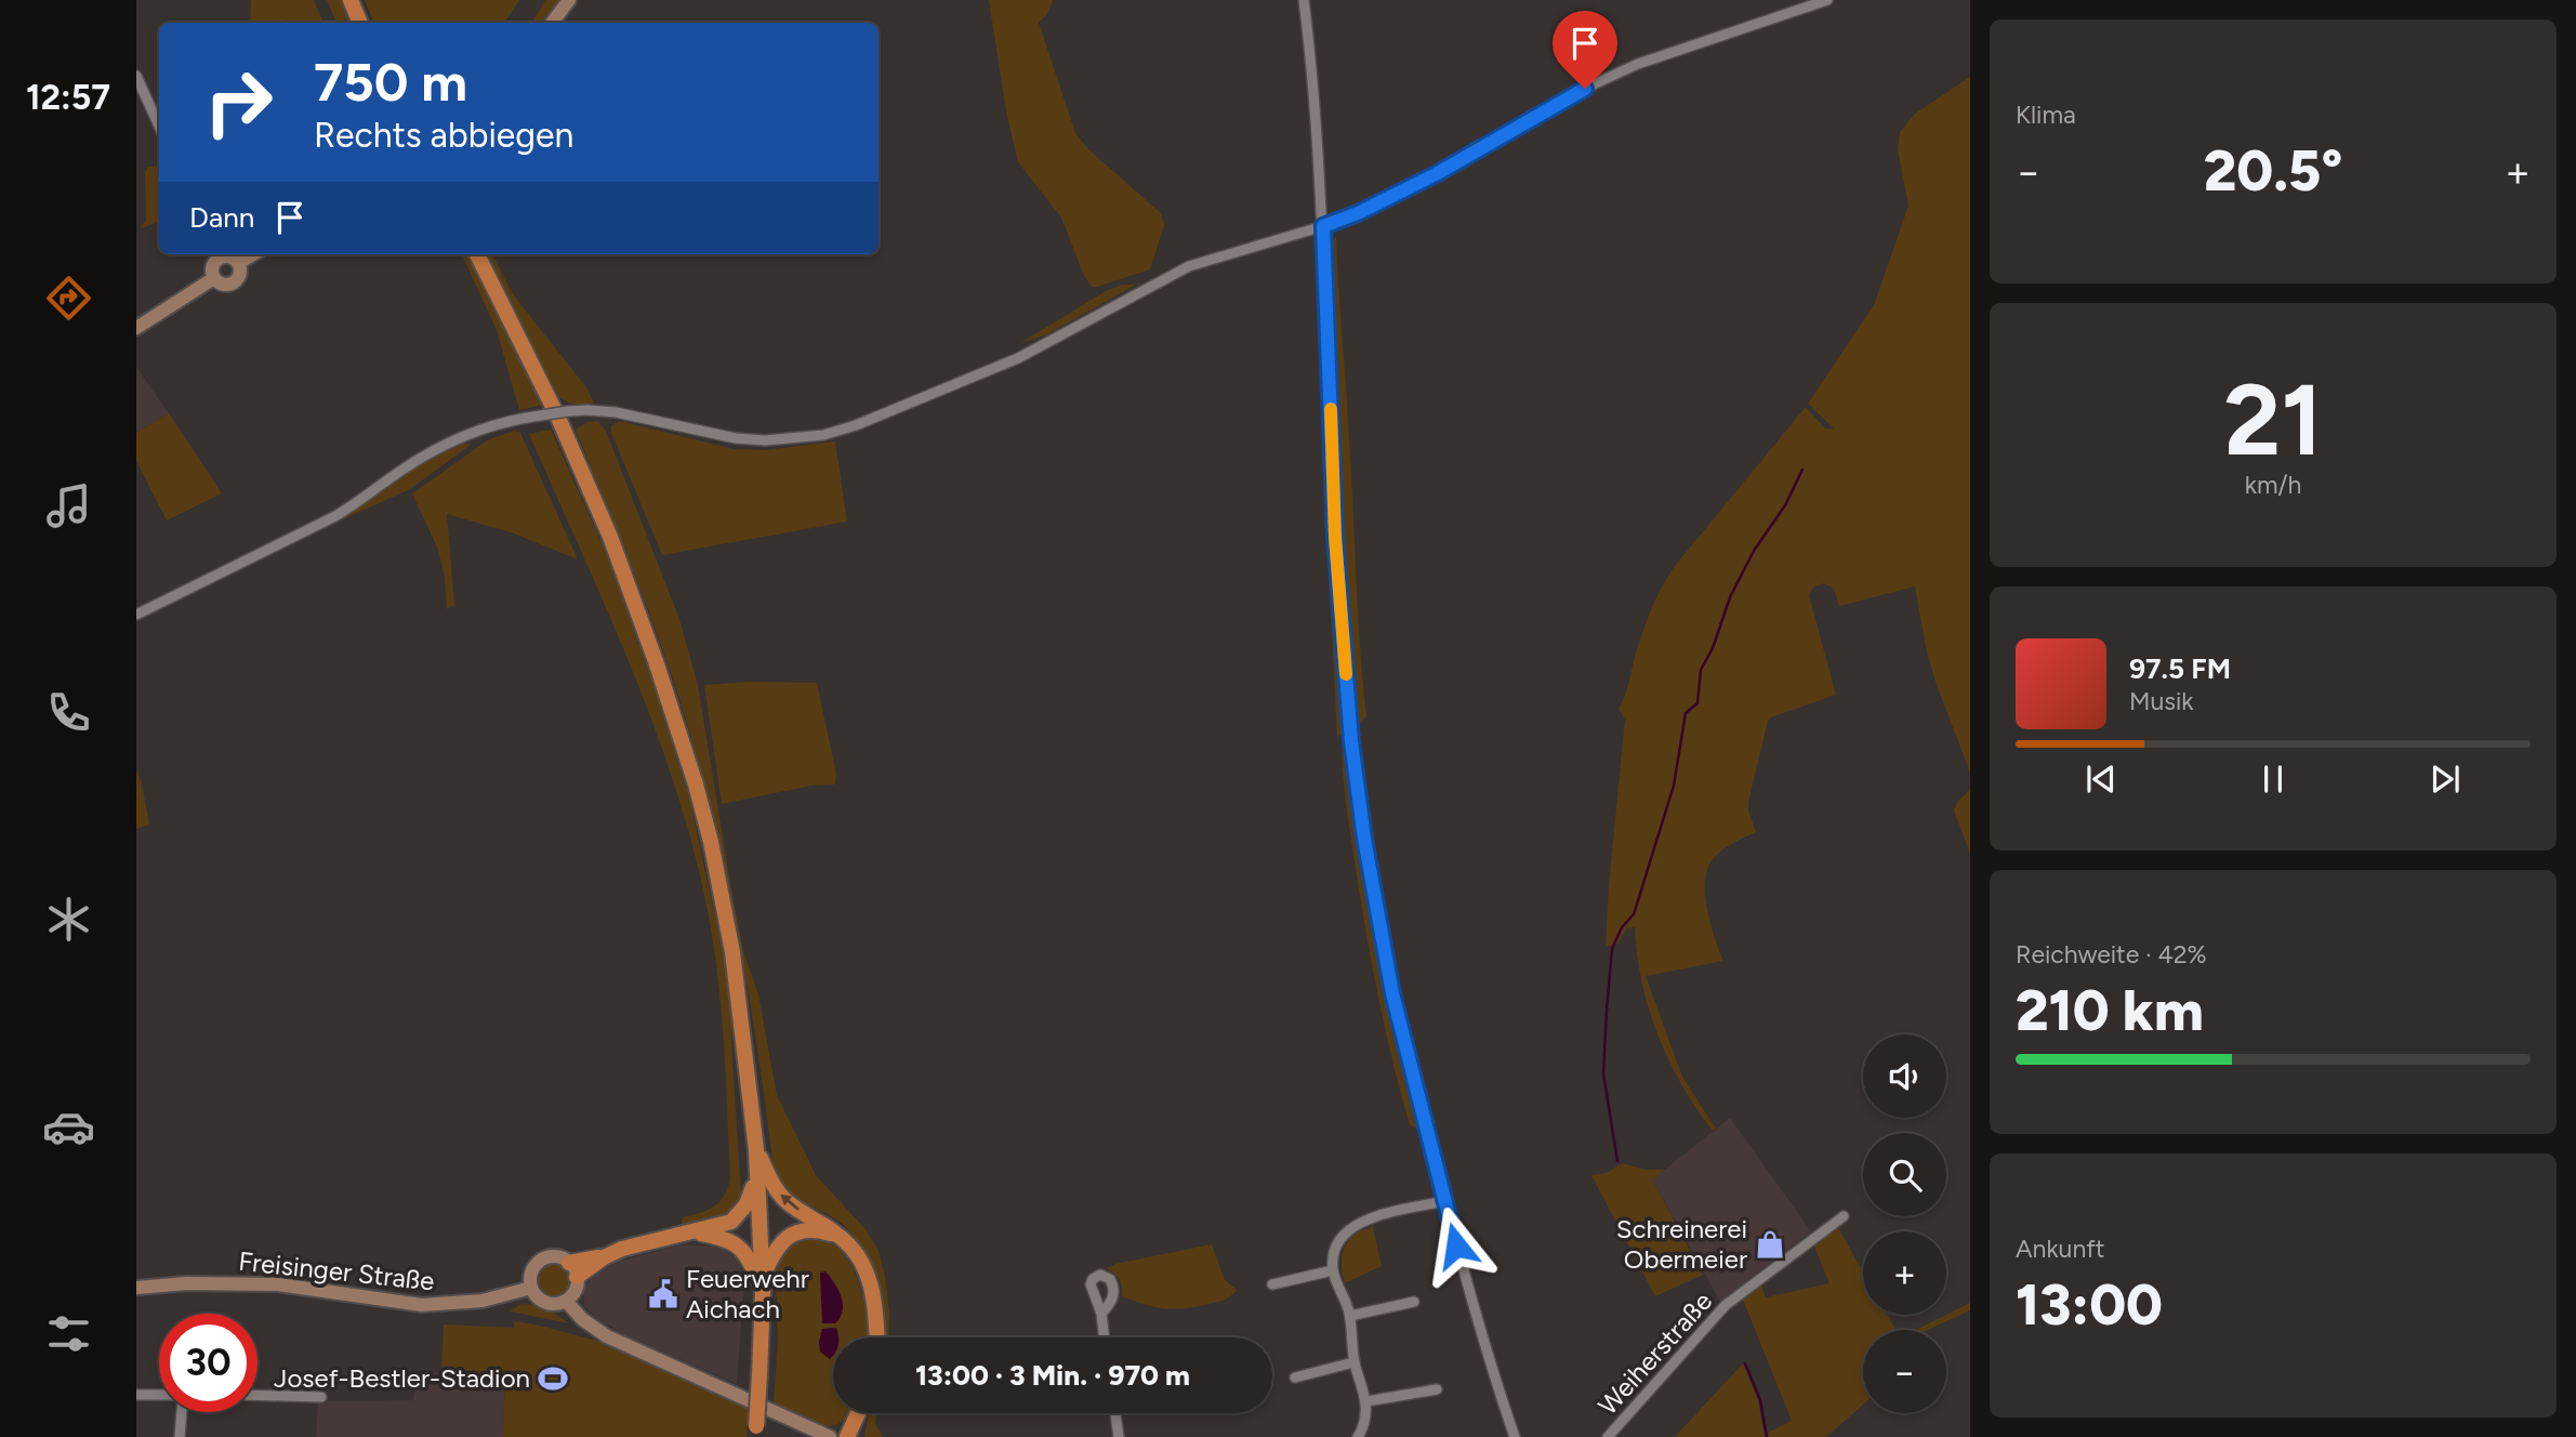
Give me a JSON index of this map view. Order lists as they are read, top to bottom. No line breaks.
{"streets":{"main road":["Freisinger Straße"],"street":["Weiherstraße"]},"places":{"shop":["Schreinerei Obermeier"],"public building":["Feuerwehr Aichach"],"sports":["Josef-Bestler-Stadion"]},"page":{"tabs":"12:57","tile":["Klima",["21","km/h"],["Reichweite · 42%","210 km"],["Ankunft","13:00"]],"turn":["750 m","Rechts abbiegen"],"heat":["−","20.5°","+"],"then":"Dann","song":["97.5 FM","Musik"],"map_buttons":["+","−"],"limit":"30","trip":"13:00 · 3 Min. · 970 m"}}
